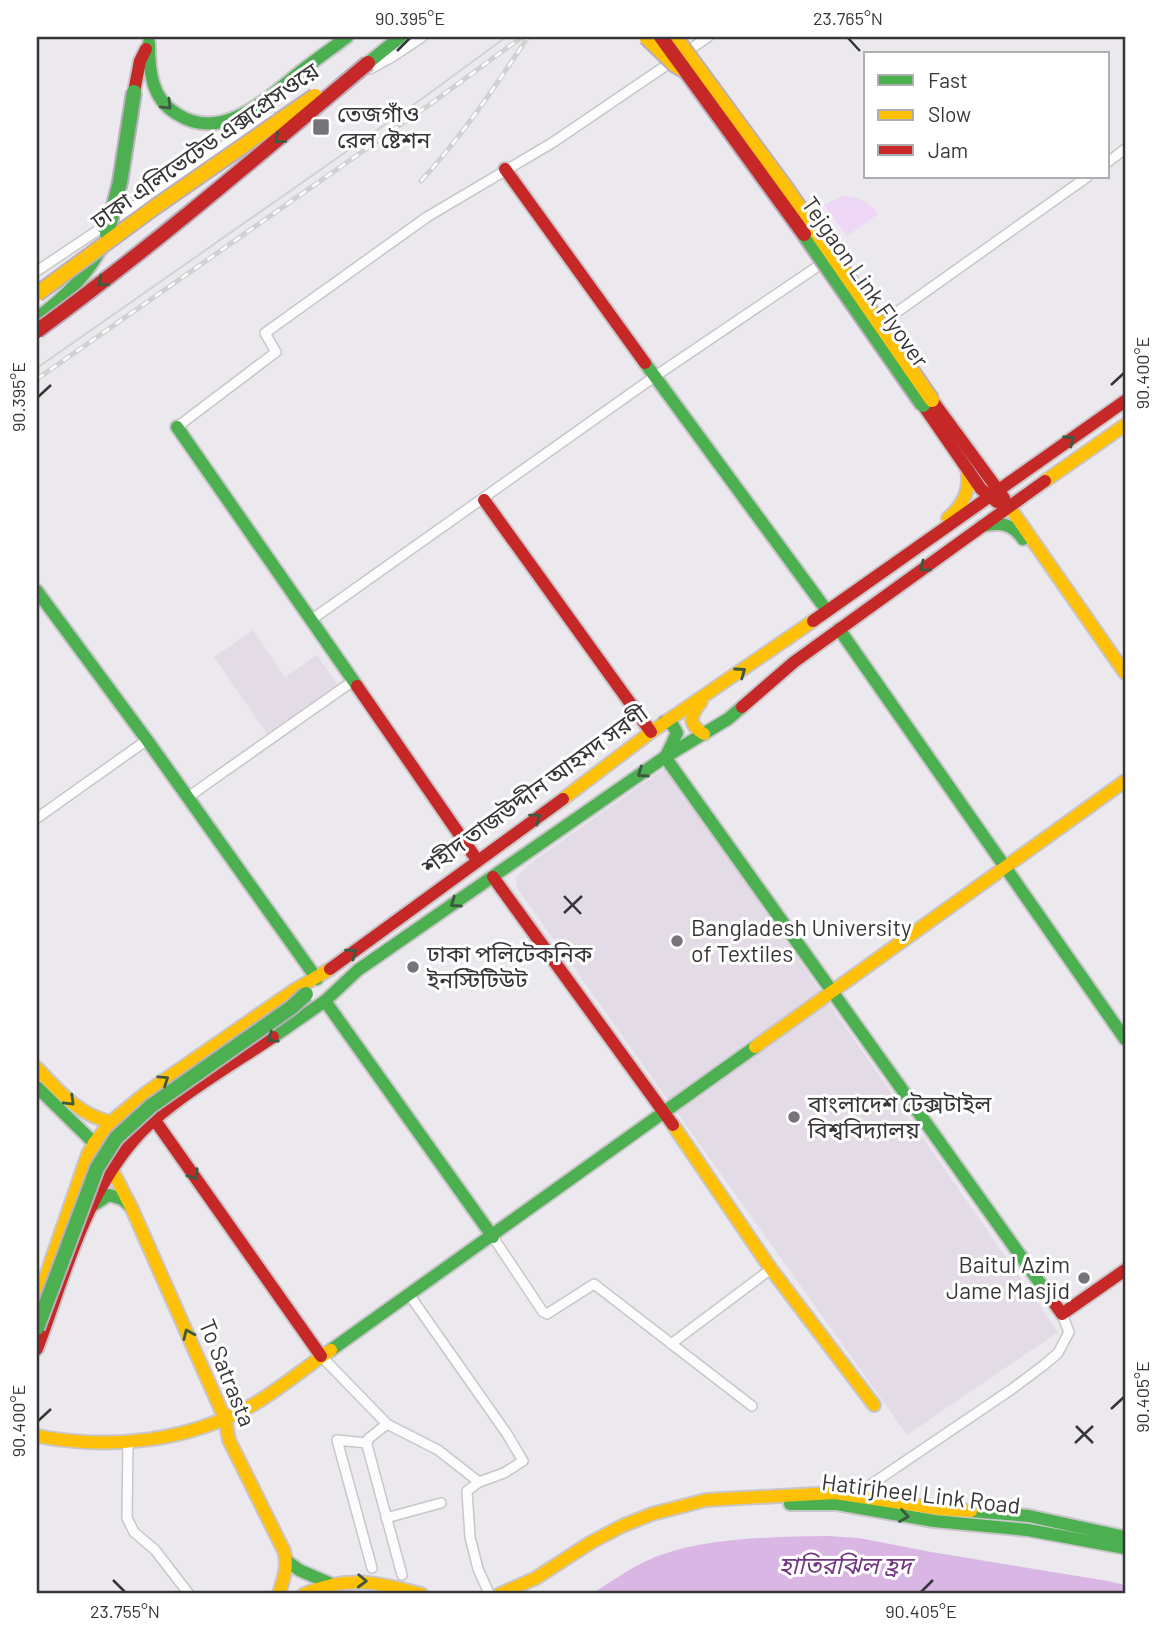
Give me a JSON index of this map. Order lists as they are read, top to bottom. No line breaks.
{"streets":{"main road":["ঢাকা এলিভেটেড এক্সপ্রেসওয়ে","Tejgaon Link Flyover","শহীদ তাজউদ্দীন আহমদ সরণী","To Satrasta","Hatirjheel Link Road"]},"crossings":[["Tejgaon Link Flyover","শহীদ তাজউদ্দীন আহমদ সরণী"],["শহীদ তাজউদ্দীন আহমদ সরণী","To Satrasta"]],"water":["হাতিরঝিল হ্রদ"],"places":{"transit":["তেজগাঁও রেল ষ্টেশন"],"other":["Bangladesh University of Textiles","ঢাকা পলিটেকনিক ইনস্টিটিউট","বাংলাদেশ টেক্সটাইল বিশ্ববিদ্যালয়","Baitul Azim Jame Masjid"]},"legend":["Fast","Slow","Jam"],"coordinates":["90.395°E","23.765°N","90.400°E","90.405°E","23.755°N"]}
